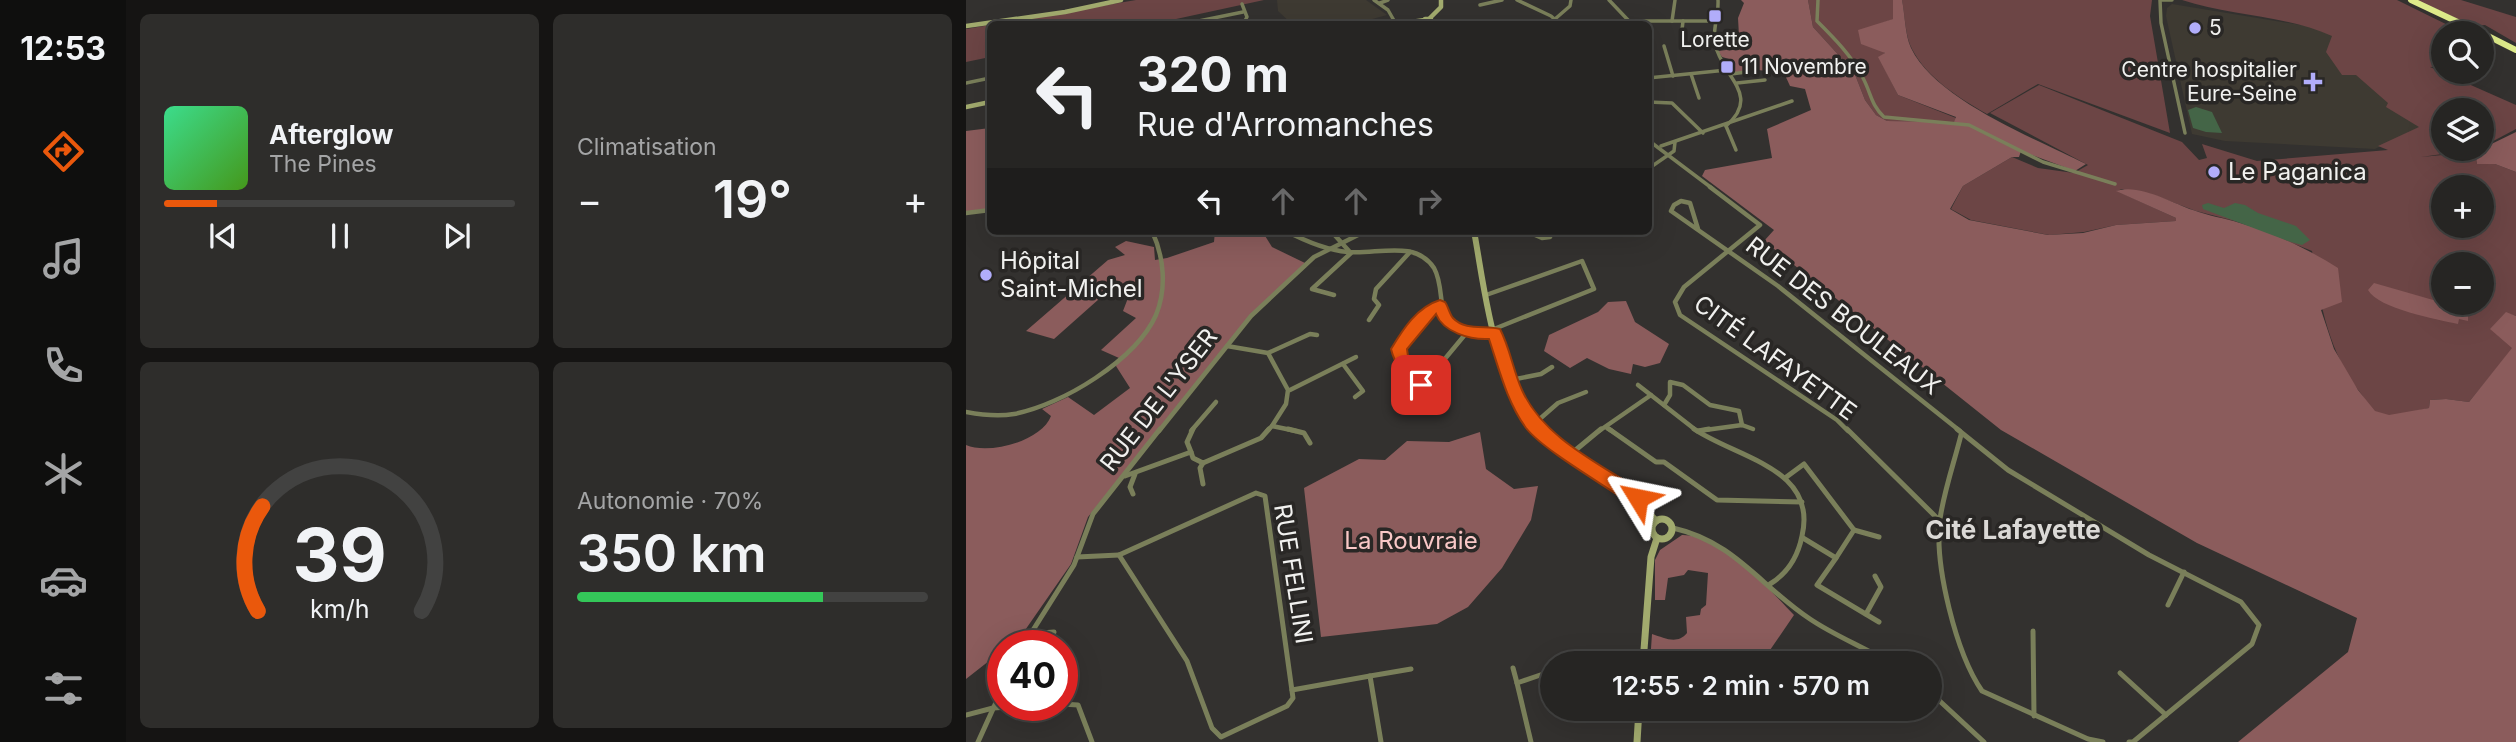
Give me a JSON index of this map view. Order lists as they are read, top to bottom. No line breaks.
{"streets":{"street":["RUE DES BOULEAUX","CITÉ LAFAYETTE","RUE DE L'YSER","RUE FELLINI"]},"crossings":[["RUE DES BOULEAUX","CITÉ LAFAYETTE"],["RUE DE L'YSER","RUE FELLINI"]],"districts":["Cité Lafayette"],"parks":["La Rouvraie"],"places":{"transit":["Lorette","11 Novembre"],"other":["5","Le Paganica","Hôpital Saint-Michel"],"health":["Centre hospitalier Eure-Seine"]},"page":{"tabs":"12:53","tile":["Climatisation",["Autonomie · 70%","350 km"]],"map_buttons":["+","−"],"turn":["320 m","Rue d'Arromanches"],"song":["Afterglow","The Pines"],"heat":["−","19°","+"],"limit":"40","trip":"12:55 · 2 min · 570 m","gauge":["39","km/h"]}}
